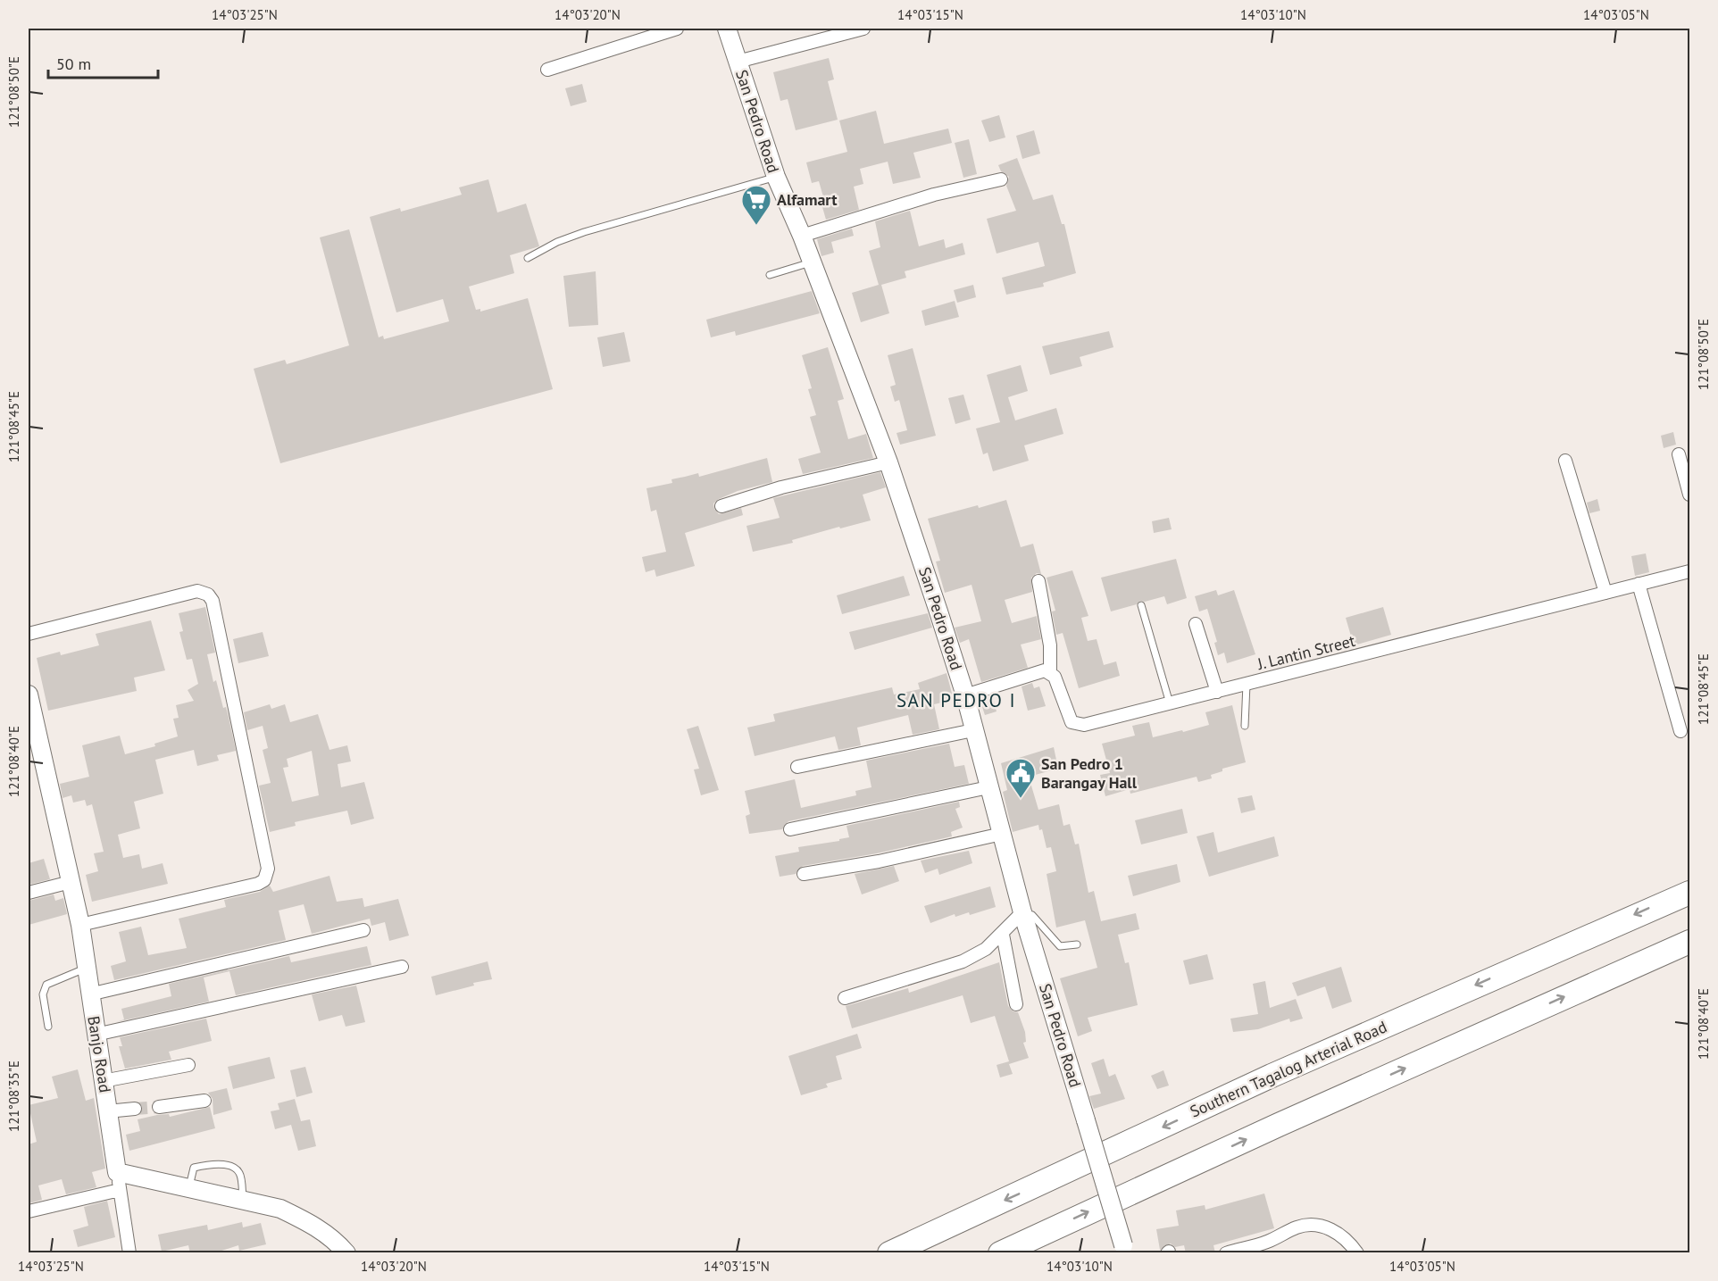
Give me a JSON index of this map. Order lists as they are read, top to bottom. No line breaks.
{"streets":{"highway":["Southern Tagalog Arterial Road"],"street":["San Pedro Road","J. Lantin Street","Banjo Road"]},"districts":["SAN PEDRO I"],"places":{"supermarket":["Alfamart"],"public building":["San Pedro 1 Barangay Hall"]},"scale_bar":"50 m","coordinates":["14°03'25\"N","14°03'20\"N","14°03'15\"N","14°03'10\"N","14°03'05\"N","121°08'50\"E","121°08'45\"E","121°08'40\"E","121°08'35\"E"]}
